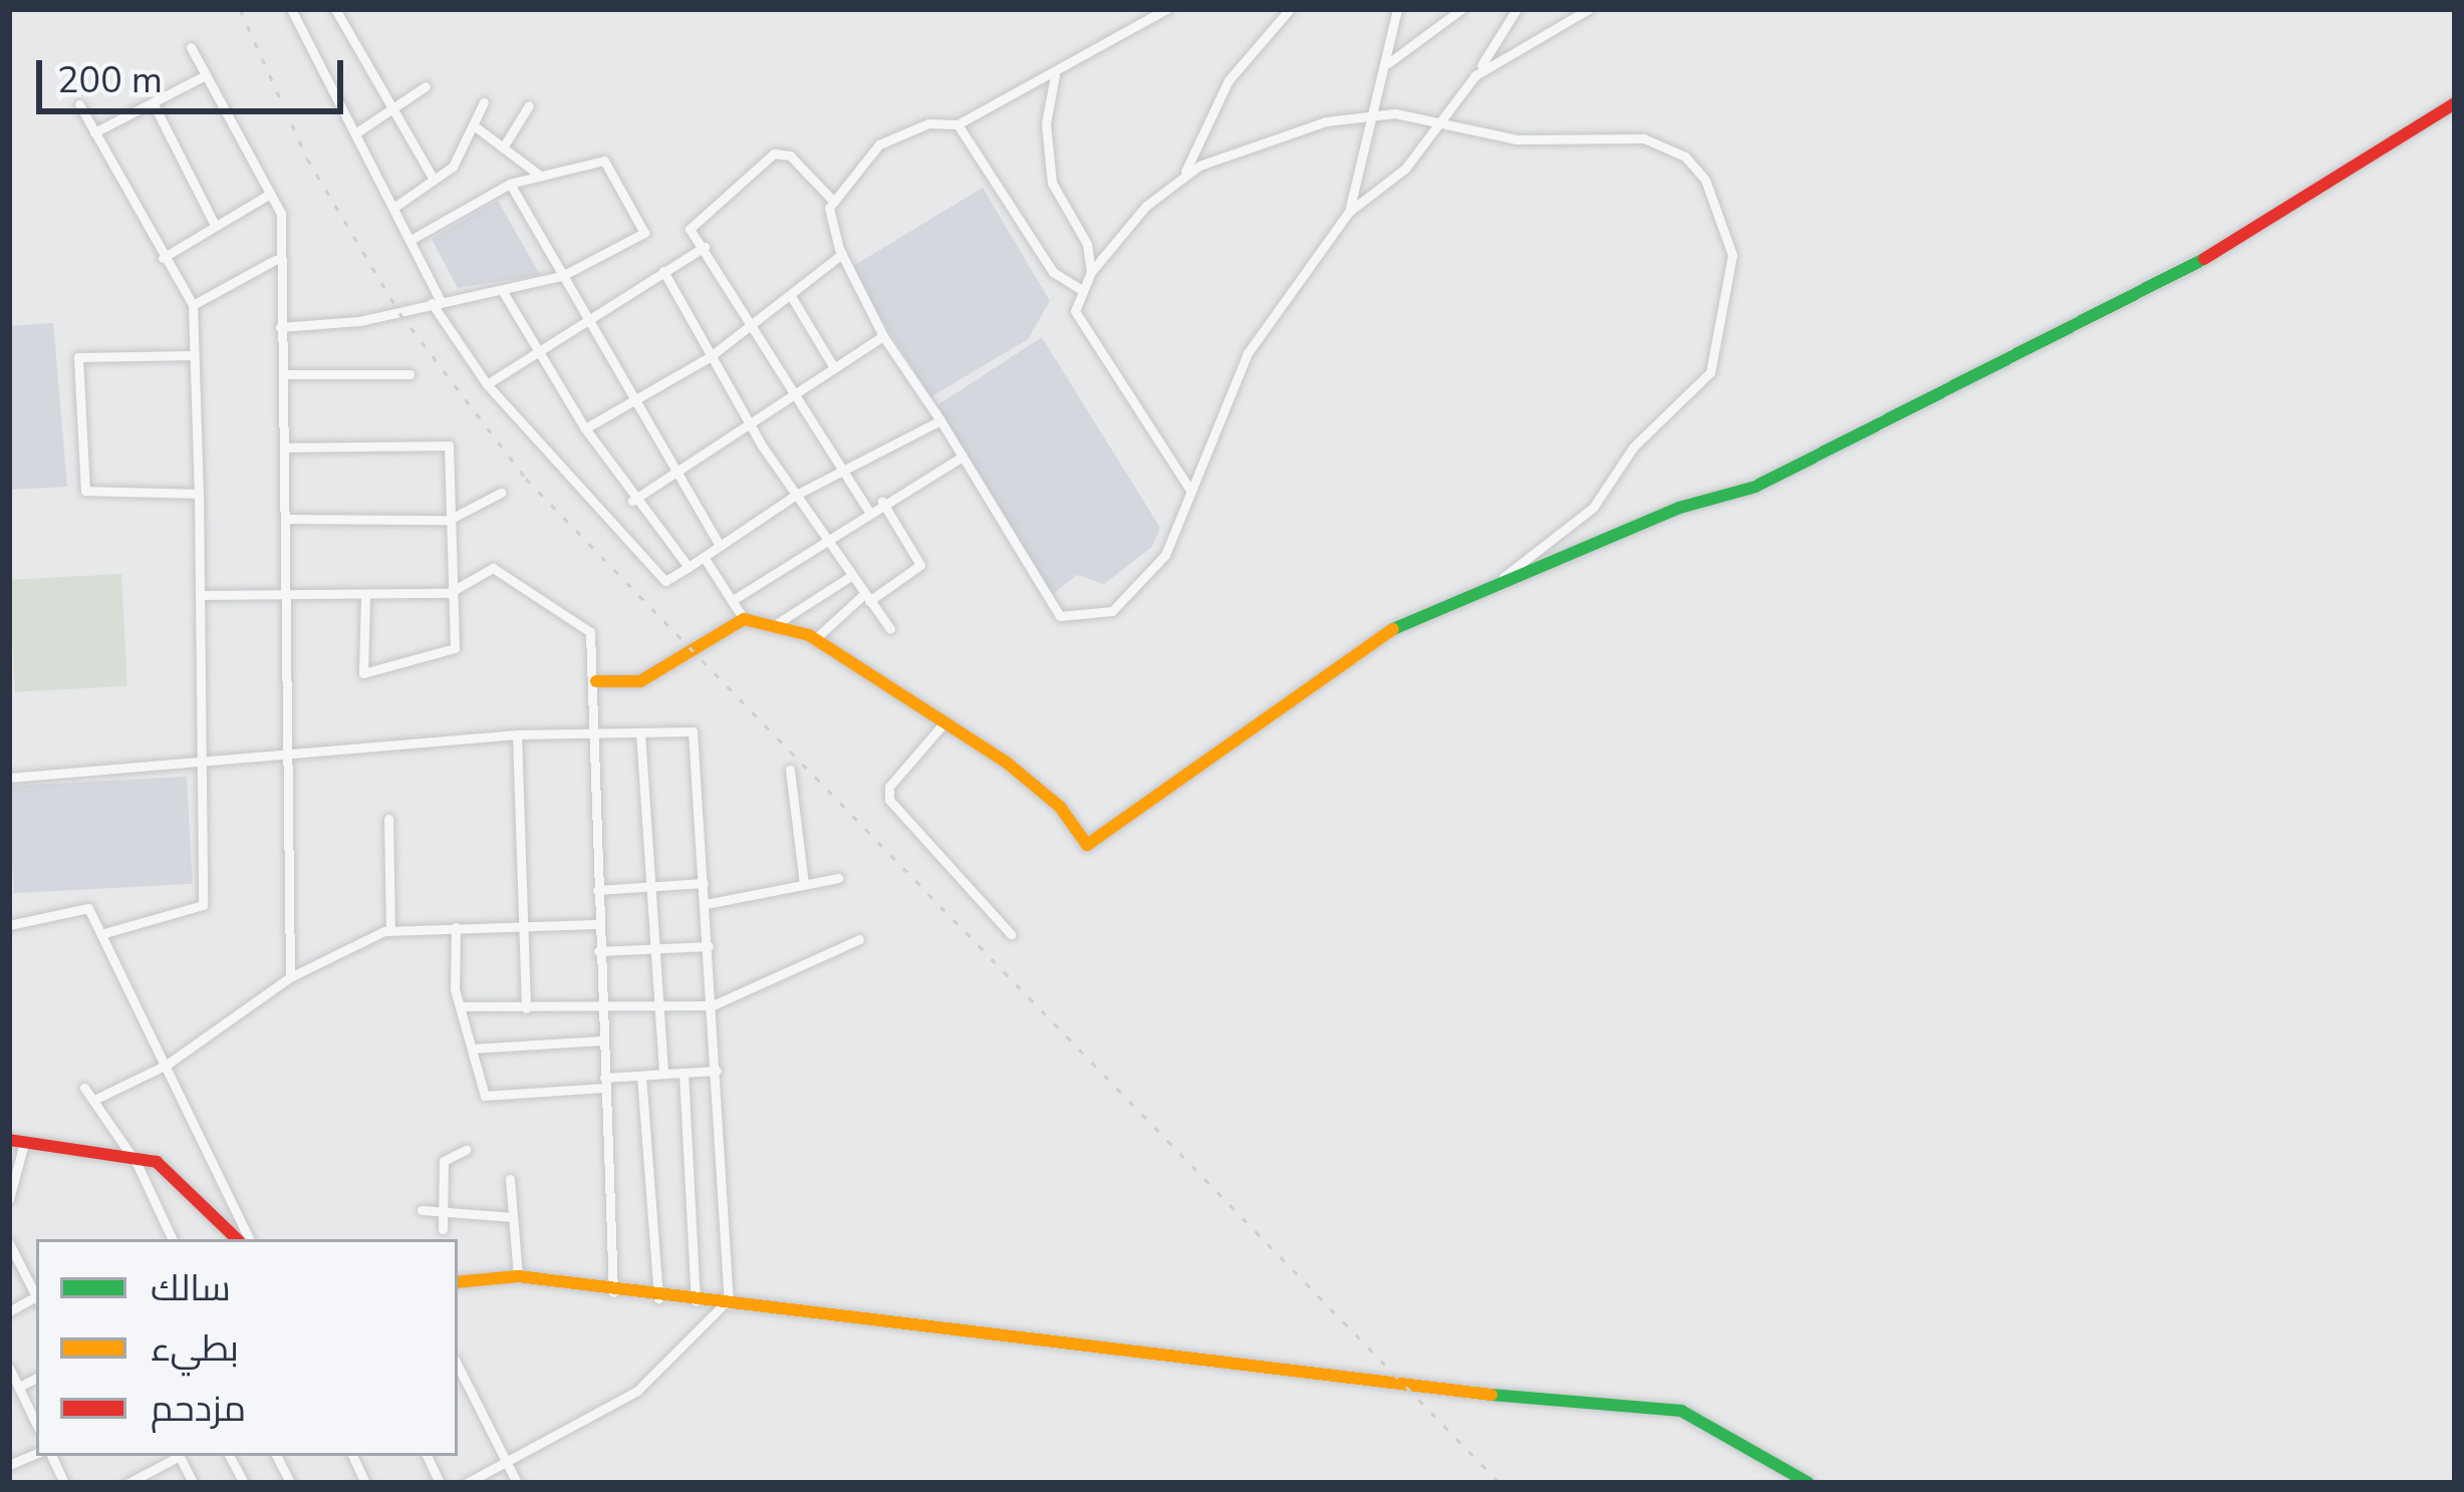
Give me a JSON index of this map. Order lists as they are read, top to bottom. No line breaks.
{"legend":["سالك","بطيء","مزدحم"],"scale_bar":"200 m"}
